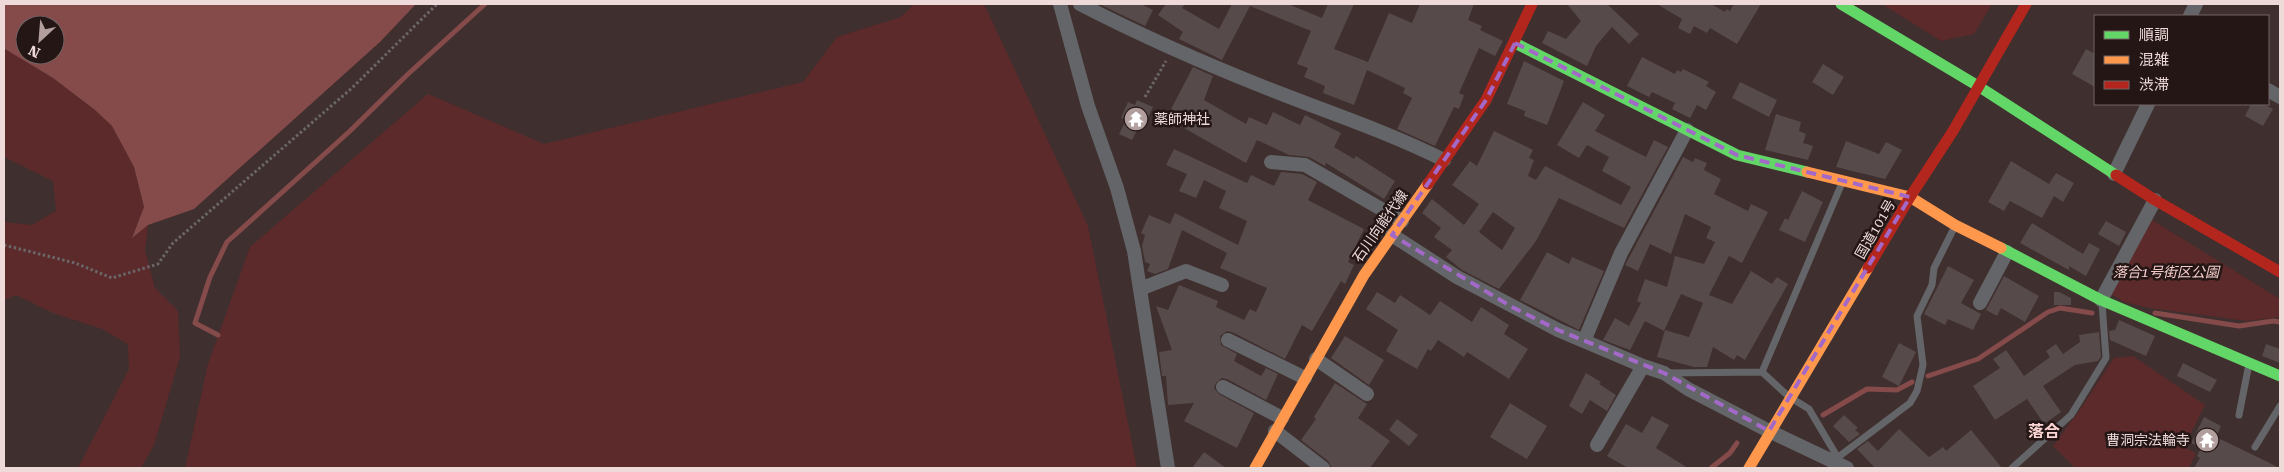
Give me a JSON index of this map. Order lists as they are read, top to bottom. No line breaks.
{"streets":{"main road":["石川向能代線","国道101号"]},"districts":["落合"],"parks":["落合1号街区公園"],"places":{"temple":["薬師神社","曹洞宗法輪寺"]},"legend":["順調","混雑","渋滞"],"north":"bottom left"}
